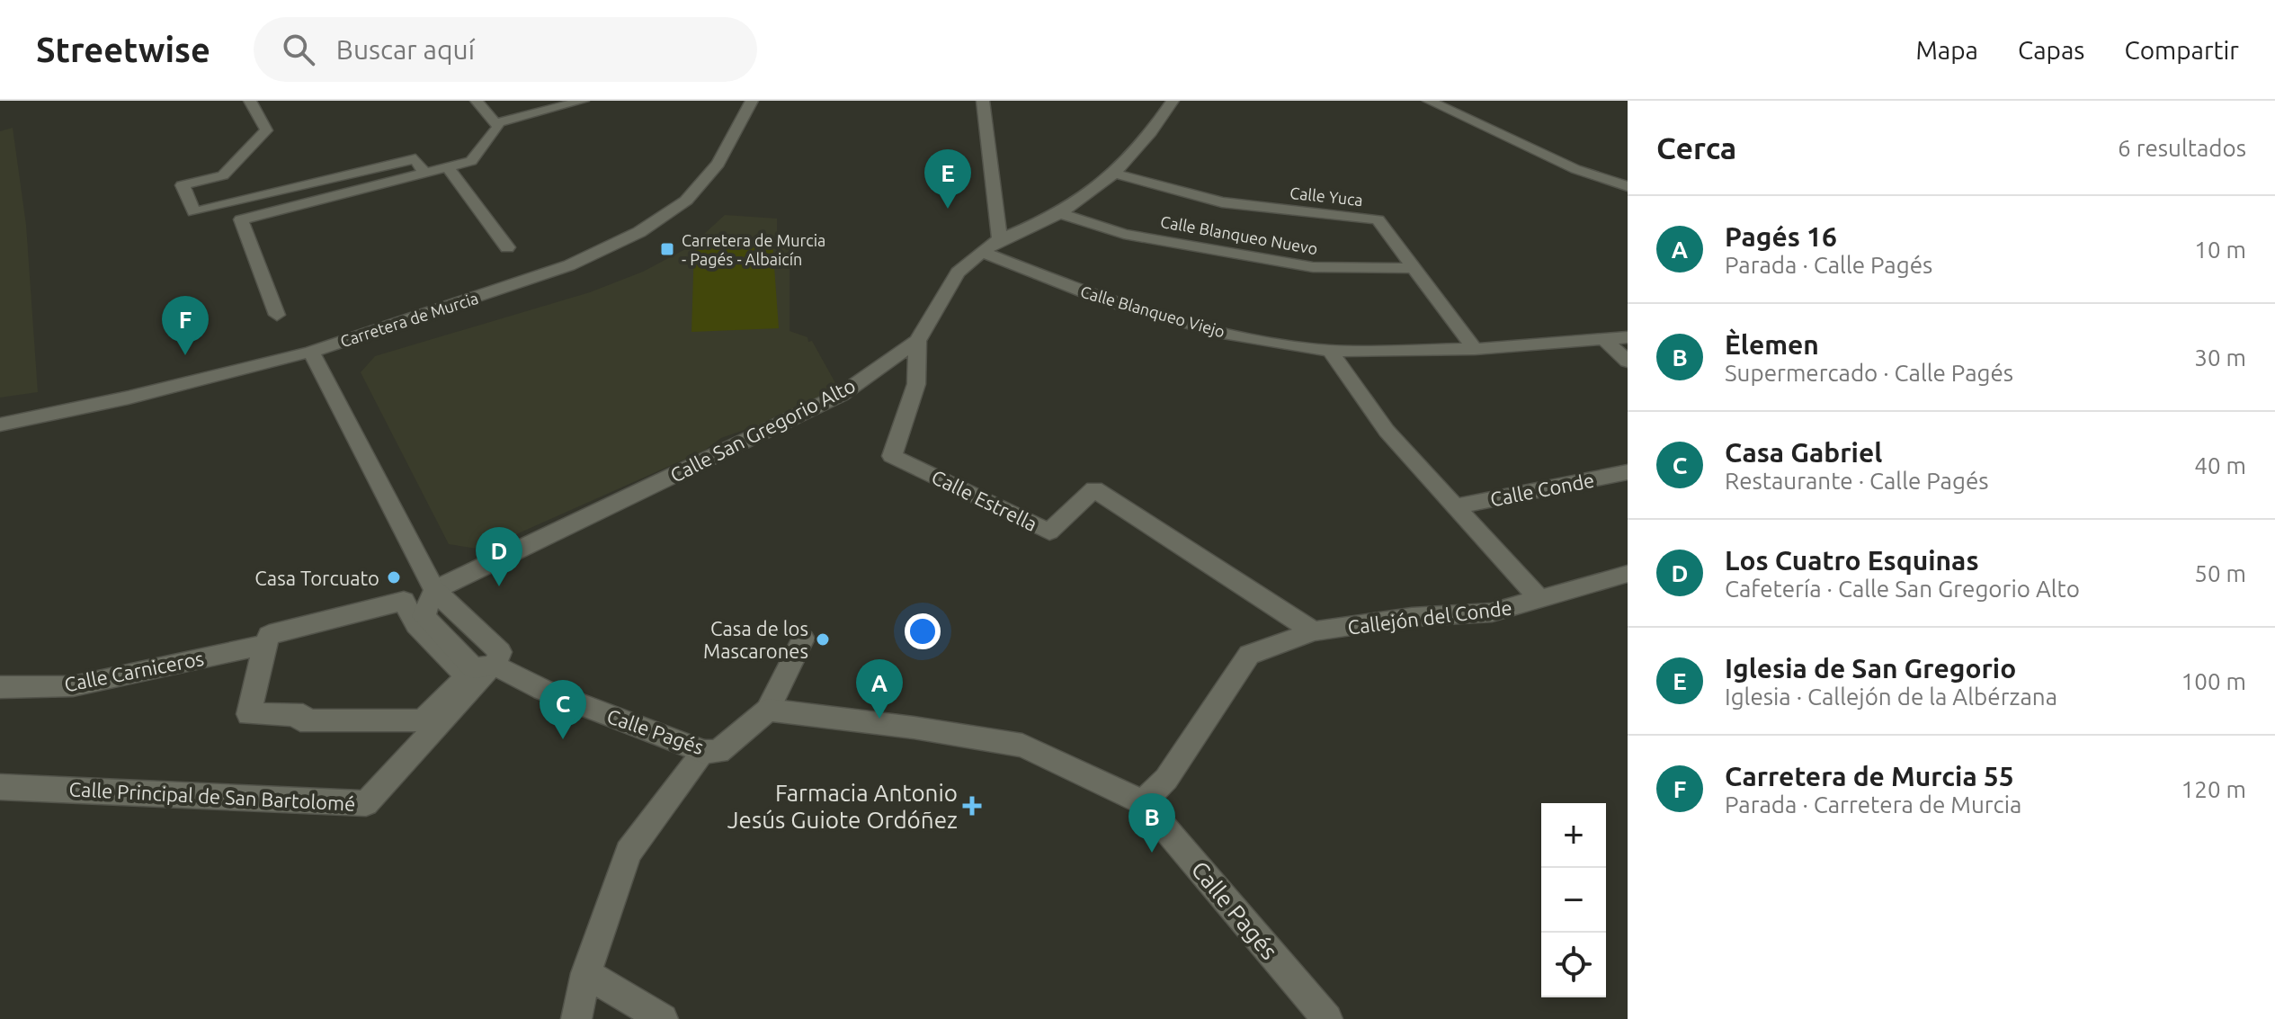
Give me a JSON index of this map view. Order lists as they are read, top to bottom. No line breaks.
{"streets":{"street":["Calle Yuca","Calle Blanqueo Nuevo","Calle Blanqueo Viejo","Carretera de Murcia","Calle San Gregorio Alto","Calle Conde","Calle Estrella","Callejón del Conde","Calle Carniceros","Calle Pagés","Calle Principal de San Bartolomé"]},"crossings":[["Calle Yuca","Calle Blanqueo Nuevo"],["Calle Yuca","Calle Blanqueo Viejo"],["Calle Yuca","Calle San Gregorio Alto"],["Calle Blanqueo Nuevo","Calle San Gregorio Alto"],["Calle Blanqueo Viejo","Calle San Gregorio Alto"],["Calle San Gregorio Alto","Calle Estrella"],["Calle San Gregorio Alto","Calle Pagés"],["Calle Estrella","Callejón del Conde"],["Callejón del Conde","Calle Pagés"],["Calle Pagés","Calle Principal de San Bartolomé"]],"places":{"transit":["Carretera de Murcia - Pagés - Albaicín"],"other":["Casa Torcuato","Casa de los Mascarones"],"health":["Farmacia Antonio Jesús Guiote Ordóñez"]},"page":{"header":"Streetwise","search":"Buscar aquí","nav":["Mapa","Capas","Compartir"],"heading":["Cerca","6 resultados"],"pins":["E","F","D","A","C","B"],"list":[{"mark":"A","name":"Pagés 16","note":"Parada · Calle Pagés","value":"10 m"},{"mark":"B","name":"Èlemen","note":"Supermercado · Calle Pagés","value":"30 m"},{"mark":"C","name":"Casa Gabriel","note":"Restaurante · Calle Pagés","value":"40 m"},{"mark":"D","name":"Los Cuatro Esquinas","note":"Cafetería · Calle San Gregorio Alto","value":"50 m"},{"mark":"E","name":"Iglesia de San Gregorio","note":"Iglesia · Callejón de la Albérzana","value":"100 m"},{"mark":"F","name":"Carretera de Murcia 55","note":"Parada · Carretera de Murcia","value":"120 m"}],"map_buttons":["+","−"]}}
